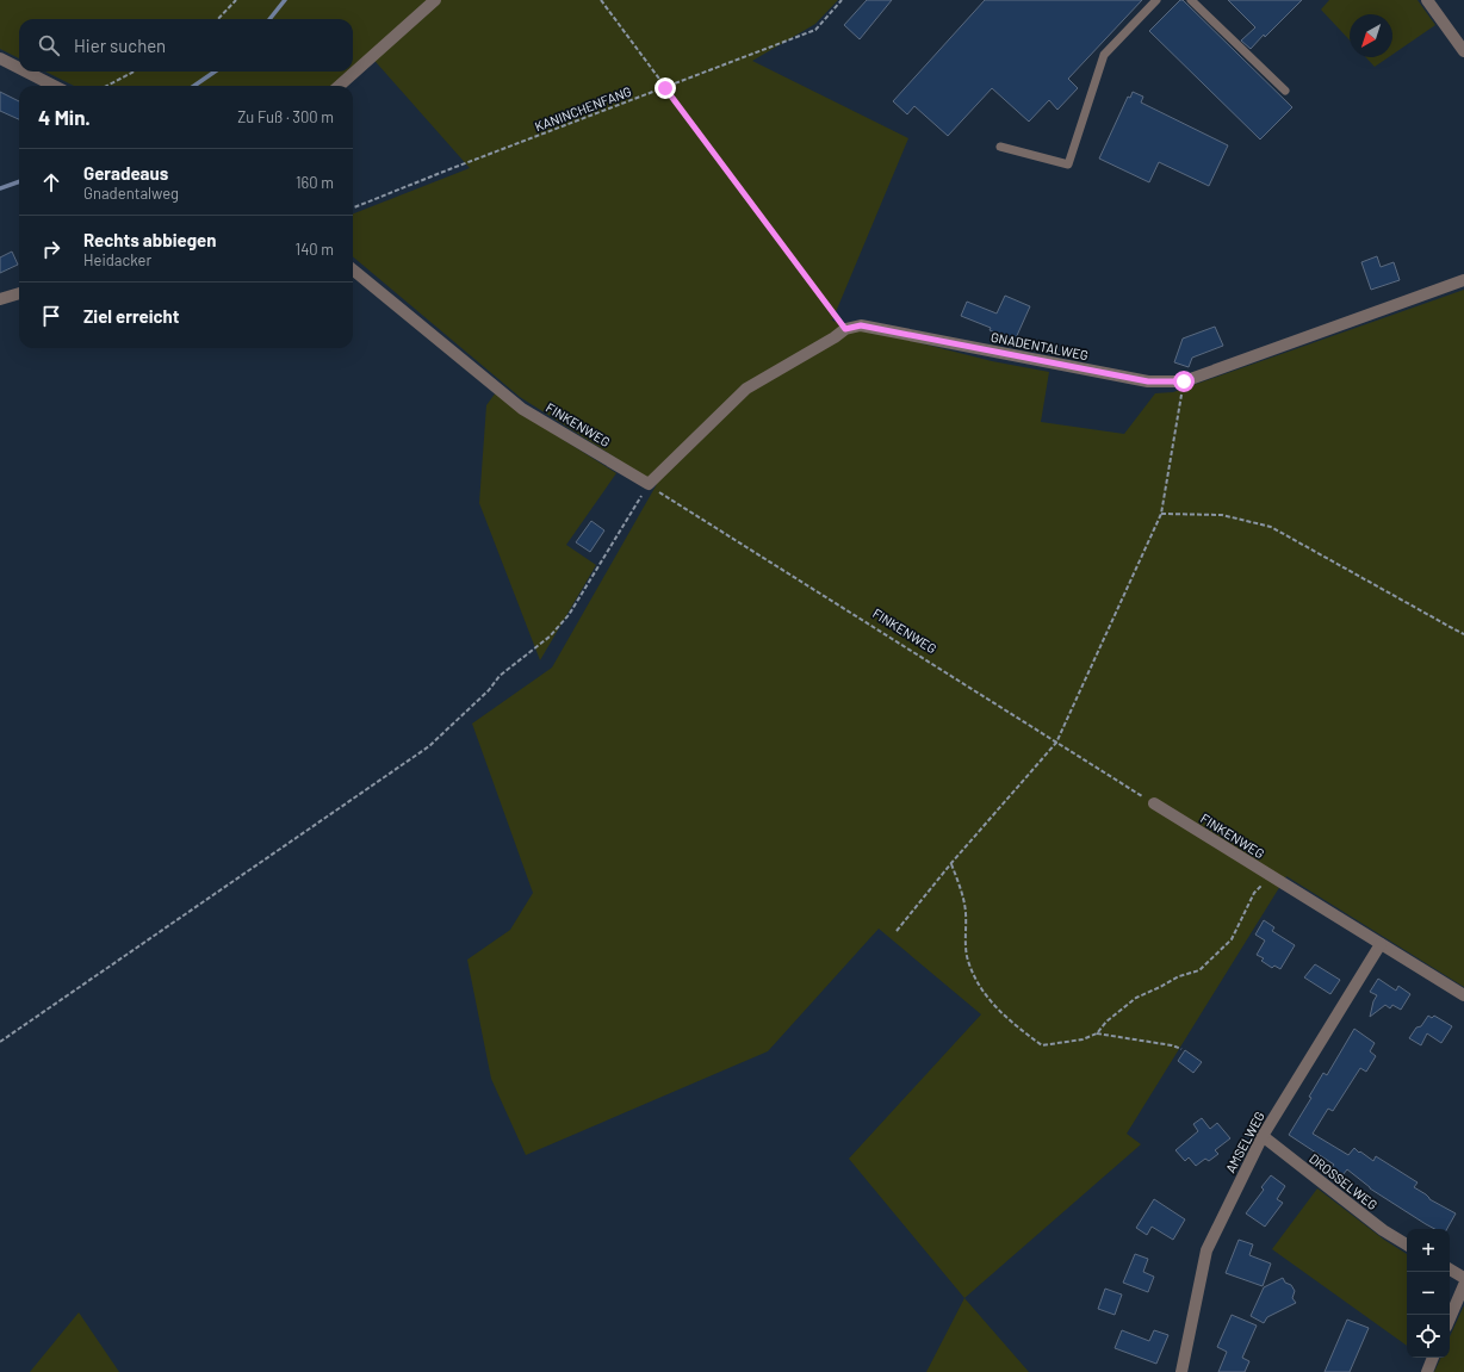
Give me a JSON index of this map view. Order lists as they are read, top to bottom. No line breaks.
{"streets":{"street":["GNADENTALWEG","FINKENWEG","AMSELWEG","DROSSELWEG"],"path":["KANINCHENFANG"]},"crossings":[["GNADENTALWEG","FINKENWEG"],["FINKENWEG","AMSELWEG"],["AMSELWEG","DROSSELWEG"]],"north":"bottom left","page":{"search":"Hier suchen","heading":["4 Min.","Zu Fuß · 300 m"],"list":[["Geradeaus","Gnadentalweg","160 m"],["Rechts abbiegen","Heidacker","140 m"],"Ziel erreicht"],"map_buttons":["+","−"]}}
